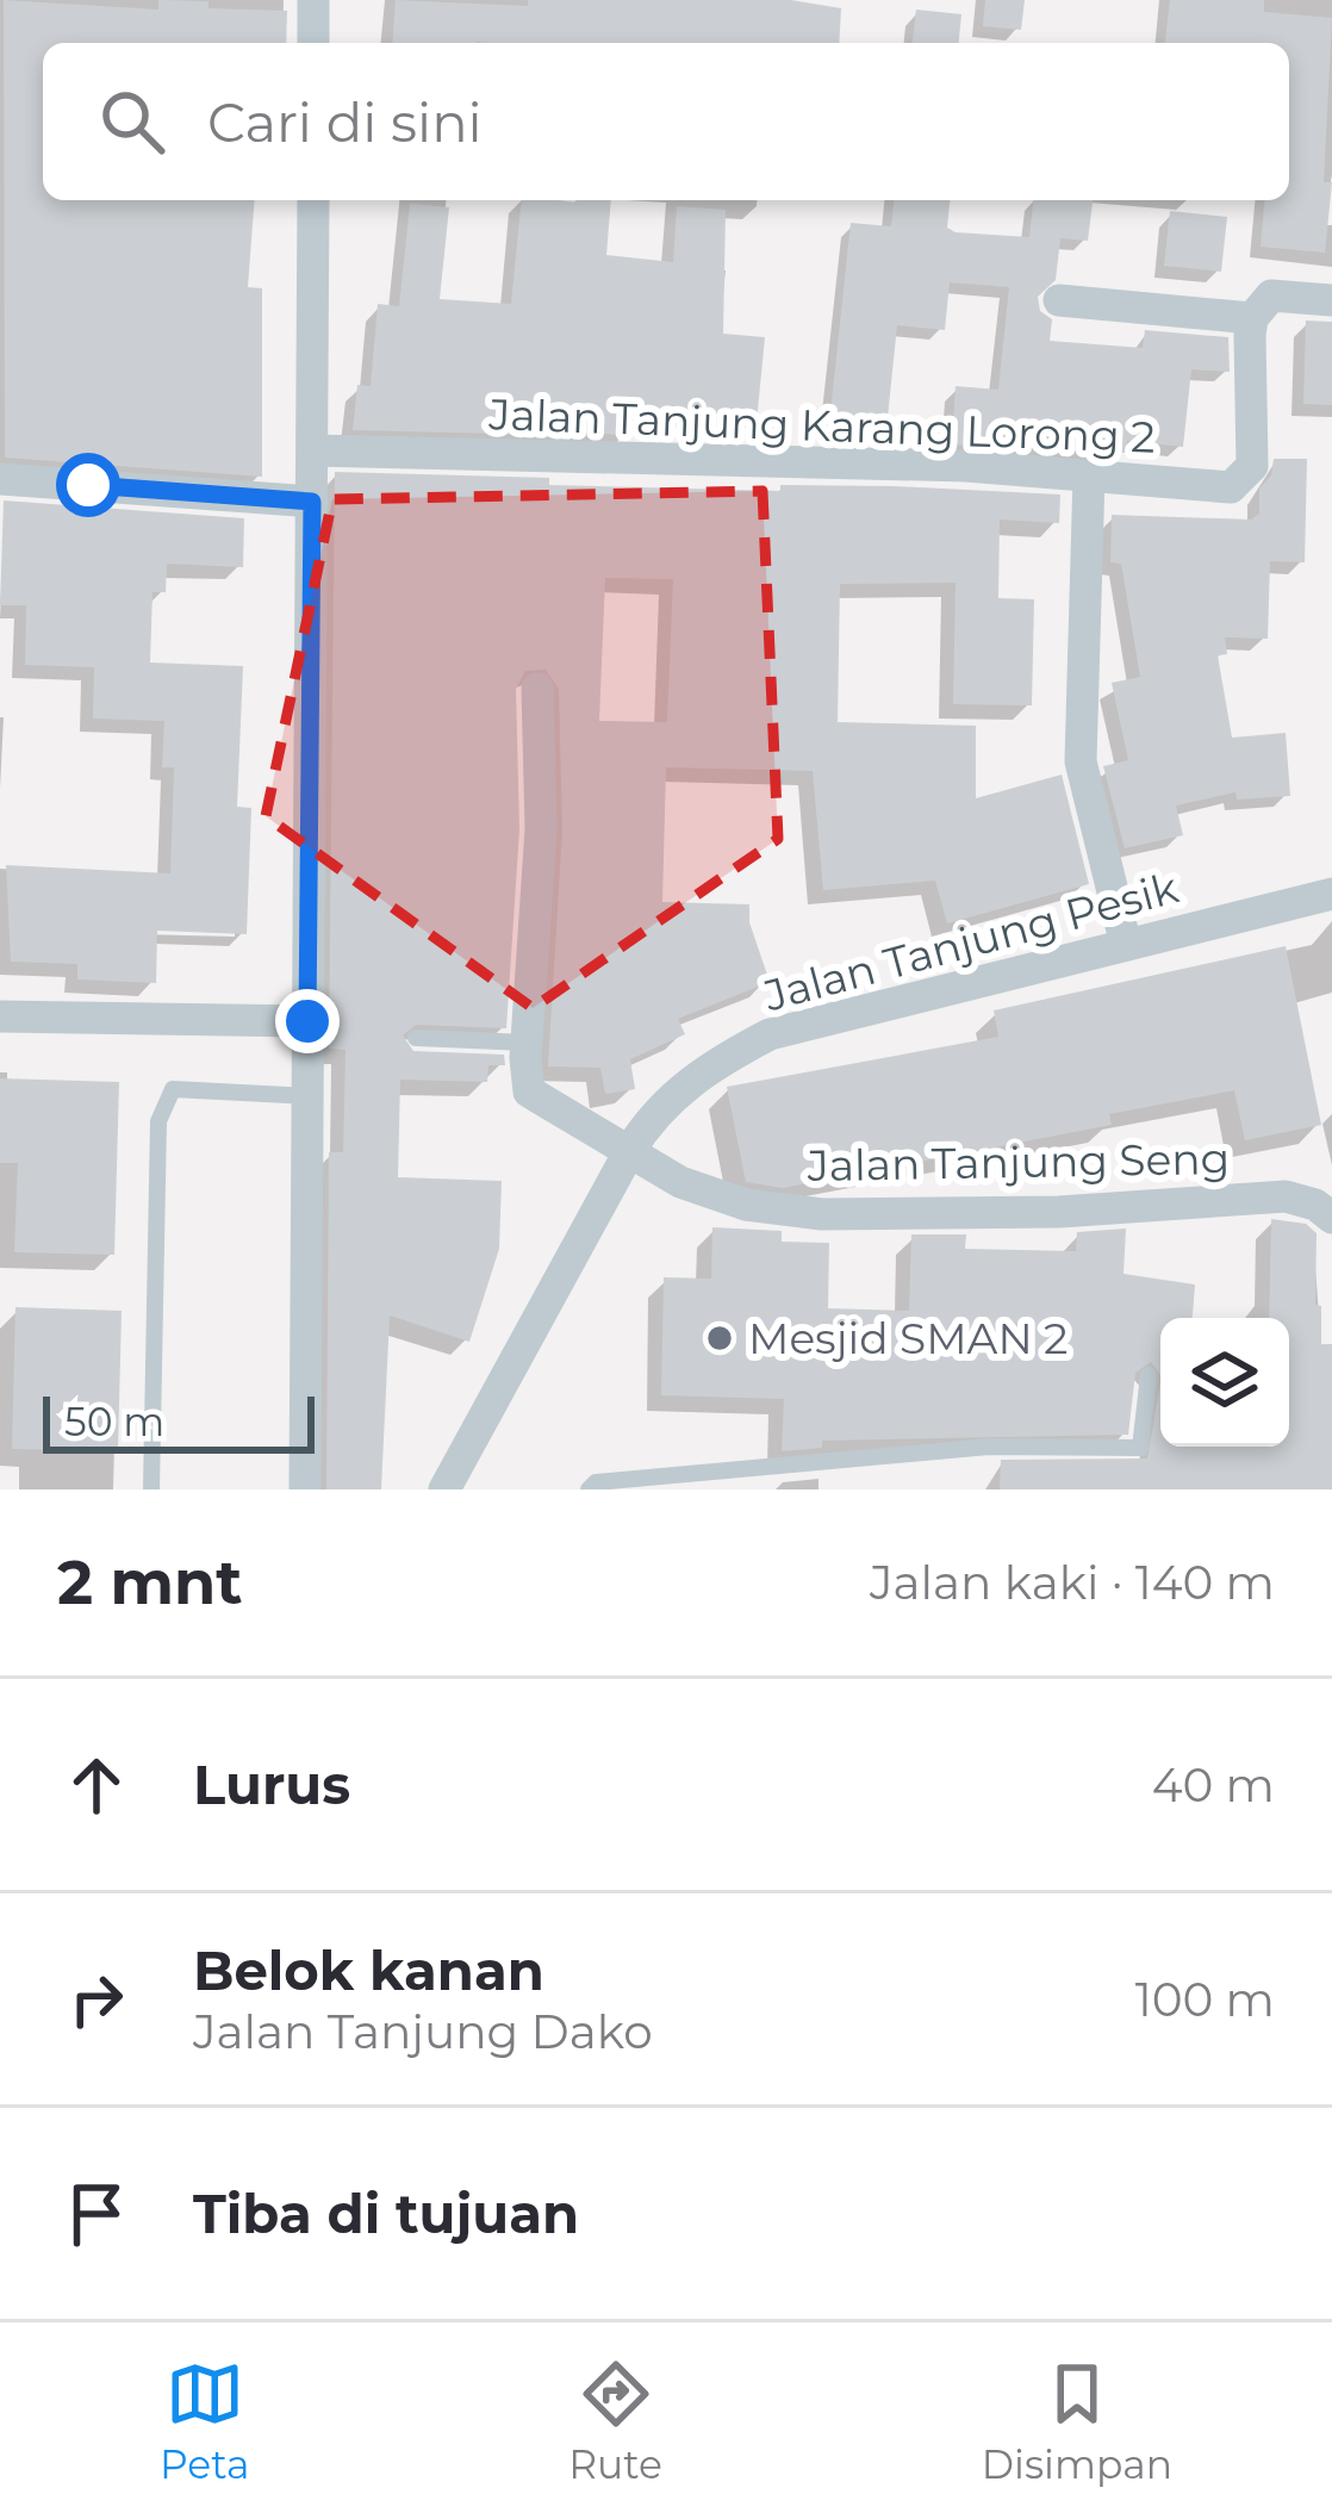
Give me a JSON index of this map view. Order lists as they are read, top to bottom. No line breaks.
{"streets":{"street":["Jalan Tanjung Karang Lorong 2","Jalan Tanjung Pesik","Jalan Tanjung Seng"]},"crossings":[["Jalan Tanjung Pesik","Jalan Tanjung Seng"]],"places":["Mesjid SMAN 2"],"scale_bar":"50 m","page":{"search":"Cari di sini","scale":"50 m","heading":["2 mnt","Jalan kaki · 140 m"],"list":[["Lurus","40 m"],["Belok kanan","Jalan Tanjung Dako","100 m"],"Tiba di tujuan"],"nav":["Peta","Rute","Disimpan"]}}
